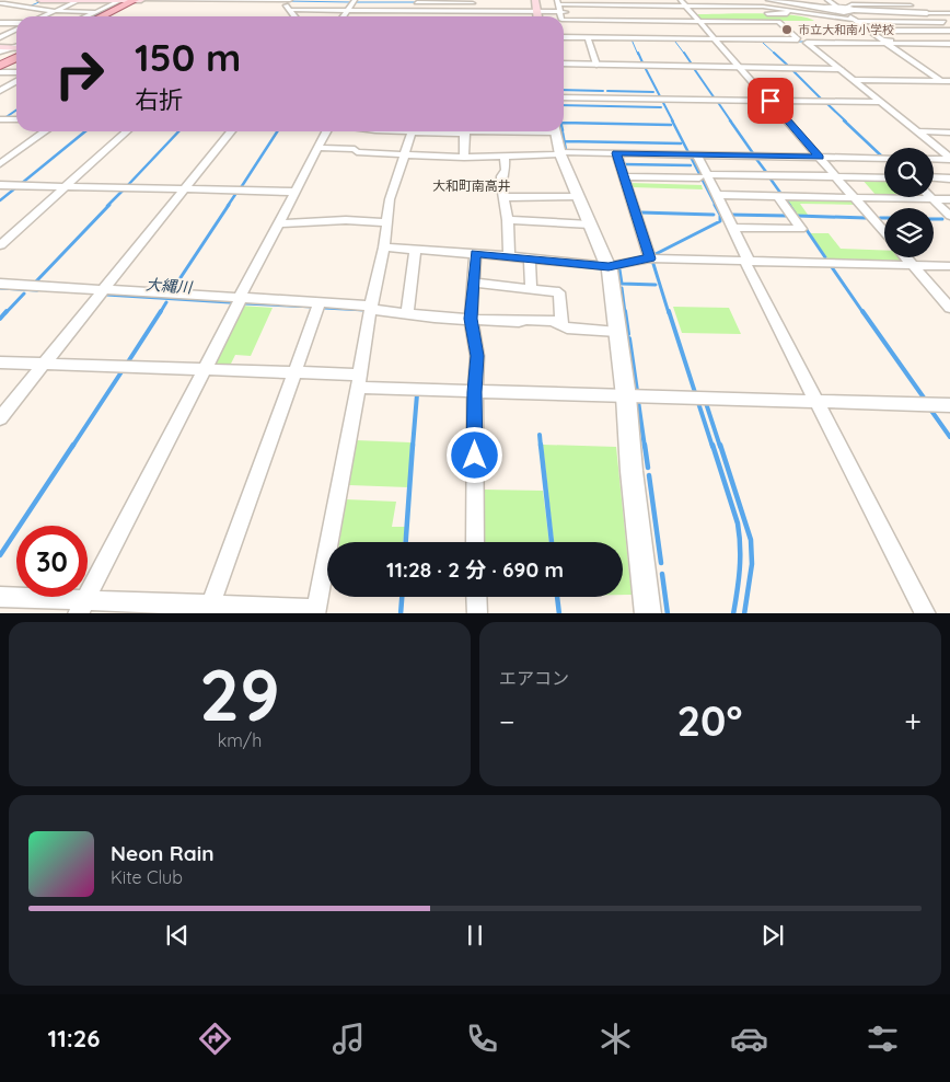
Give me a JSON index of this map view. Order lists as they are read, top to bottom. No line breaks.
{"districts":["大和町南高井"],"water":["大縄川"],"places":["市立大和南小学校"],"page":{"turn":["150 m","右折"],"limit":"30","trip":"11:28 · 2 分 · 690 m","tile":[["29","km/h"],"エアコン"],"heat":["−","20°","+"],"song":["Neon Rain","Kite Club"],"tabs":"11:26"}}
